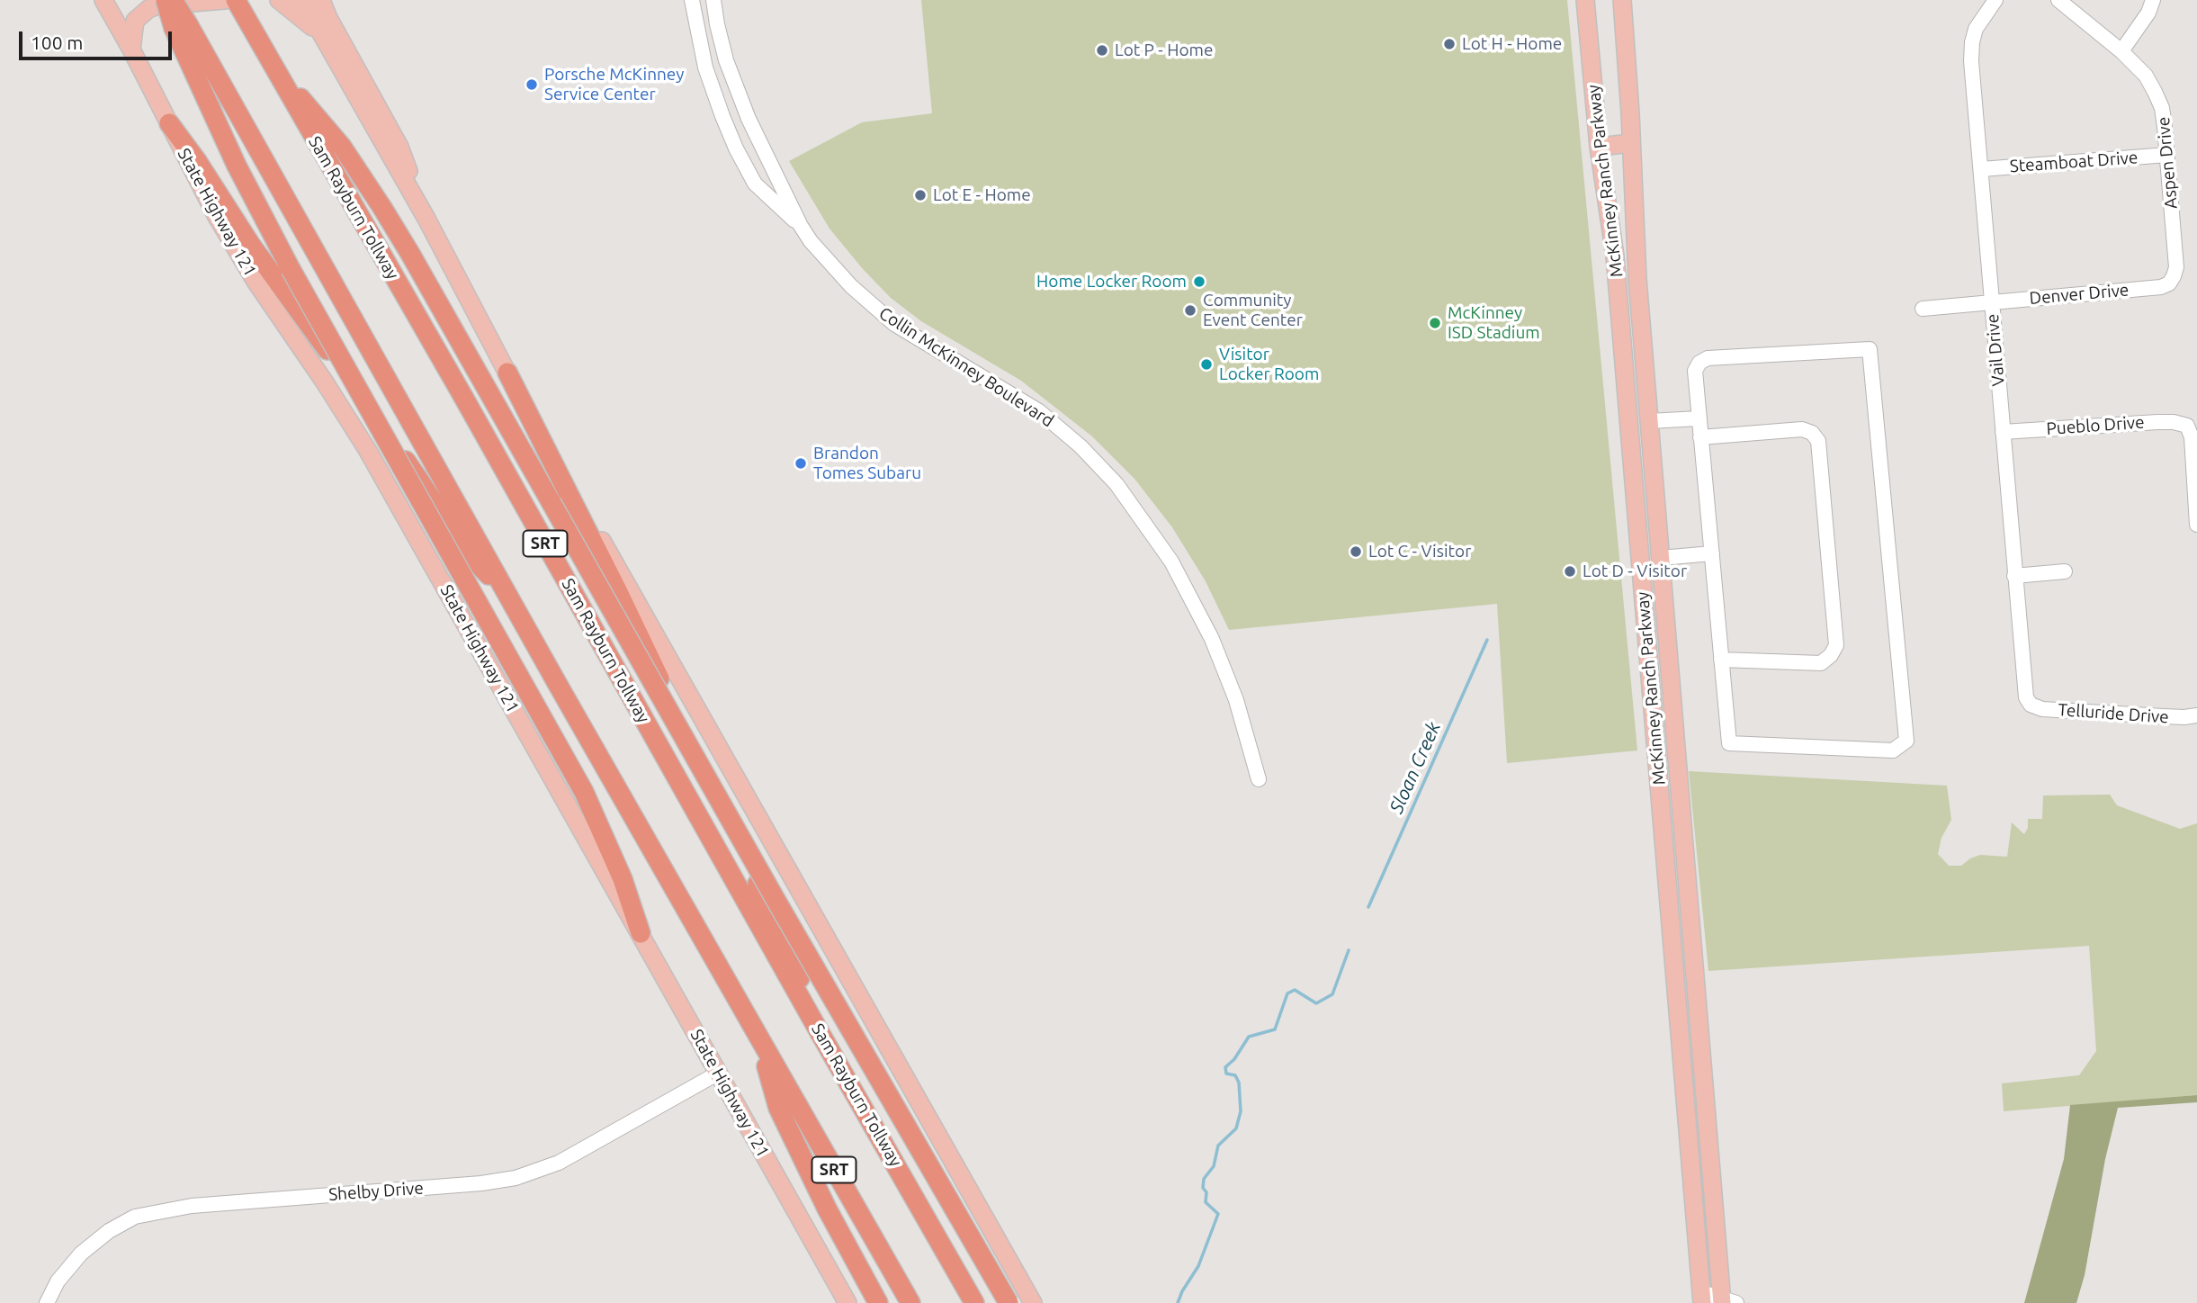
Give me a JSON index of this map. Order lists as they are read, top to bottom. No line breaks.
{"streets":{"highway":["Sam Rayburn Tollway","SRT"],"main road":["McKinney Ranch Parkway","State Highway 121"],"street":["Steamboat Drive","Aspen Drive","Denver Drive","Vail Drive","Collin McKinney Boulevard","Pueblo Drive","Telluride Drive","Shelby Drive"]},"crossings":[["Steamboat Drive","Aspen Drive"],["Steamboat Drive","Vail Drive"],["Aspen Drive","Denver Drive"],["State Highway 121","Shelby Drive"],["Denver Drive","Vail Drive"],["Vail Drive","Pueblo Drive"],["Vail Drive","Telluride Drive"]],"water":["Sloan Creek"],"places":["Lot H - Home","Lot P - Home","Porsche McKinney Service Center","Lot E - Home","Home Locker Room","Community Event Center","McKinney ISD Stadium","Visitor Locker Room","Brandon Tomes Subaru","Lot C - Visitor","Lot D - Visitor"],"scale_bar":"100 m"}
